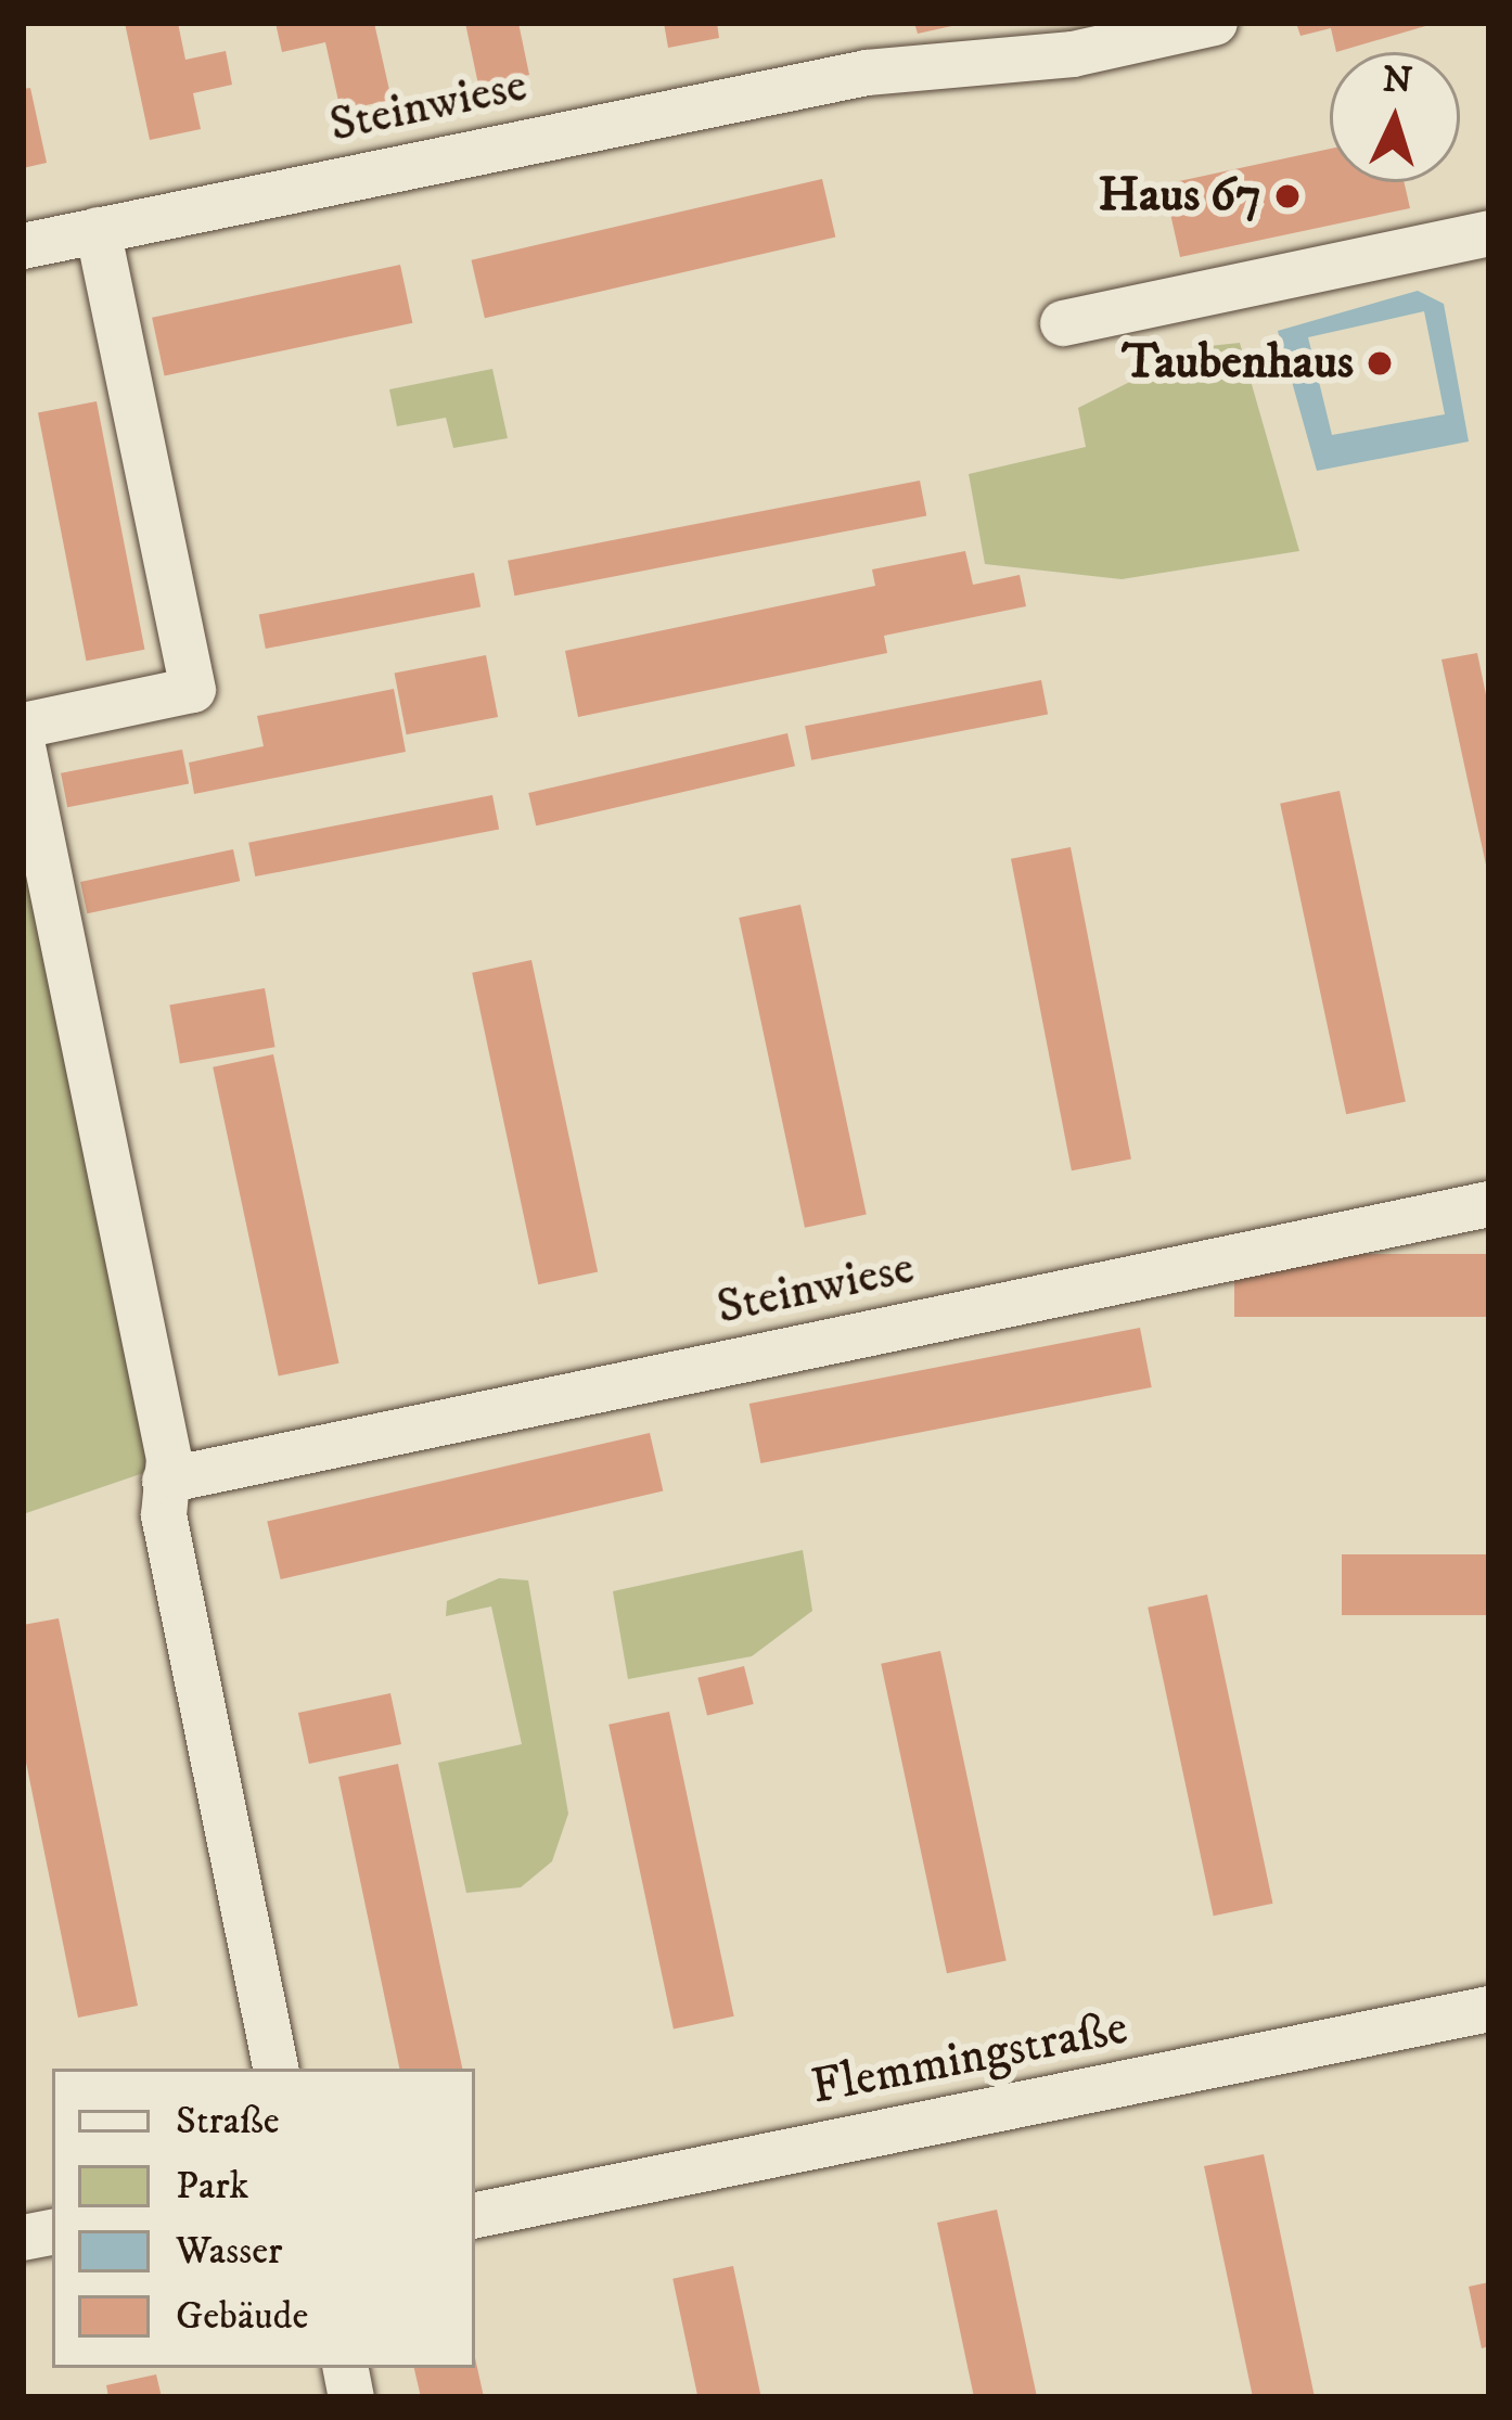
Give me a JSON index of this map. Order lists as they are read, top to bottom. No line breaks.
{"streets":{"street":["Steinwiese","Flemmingstraße"]},"places":["Haus 67","Taubenhaus"],"legend":["Straße","Park","Wasser","Gebäude"],"north":"top"}
